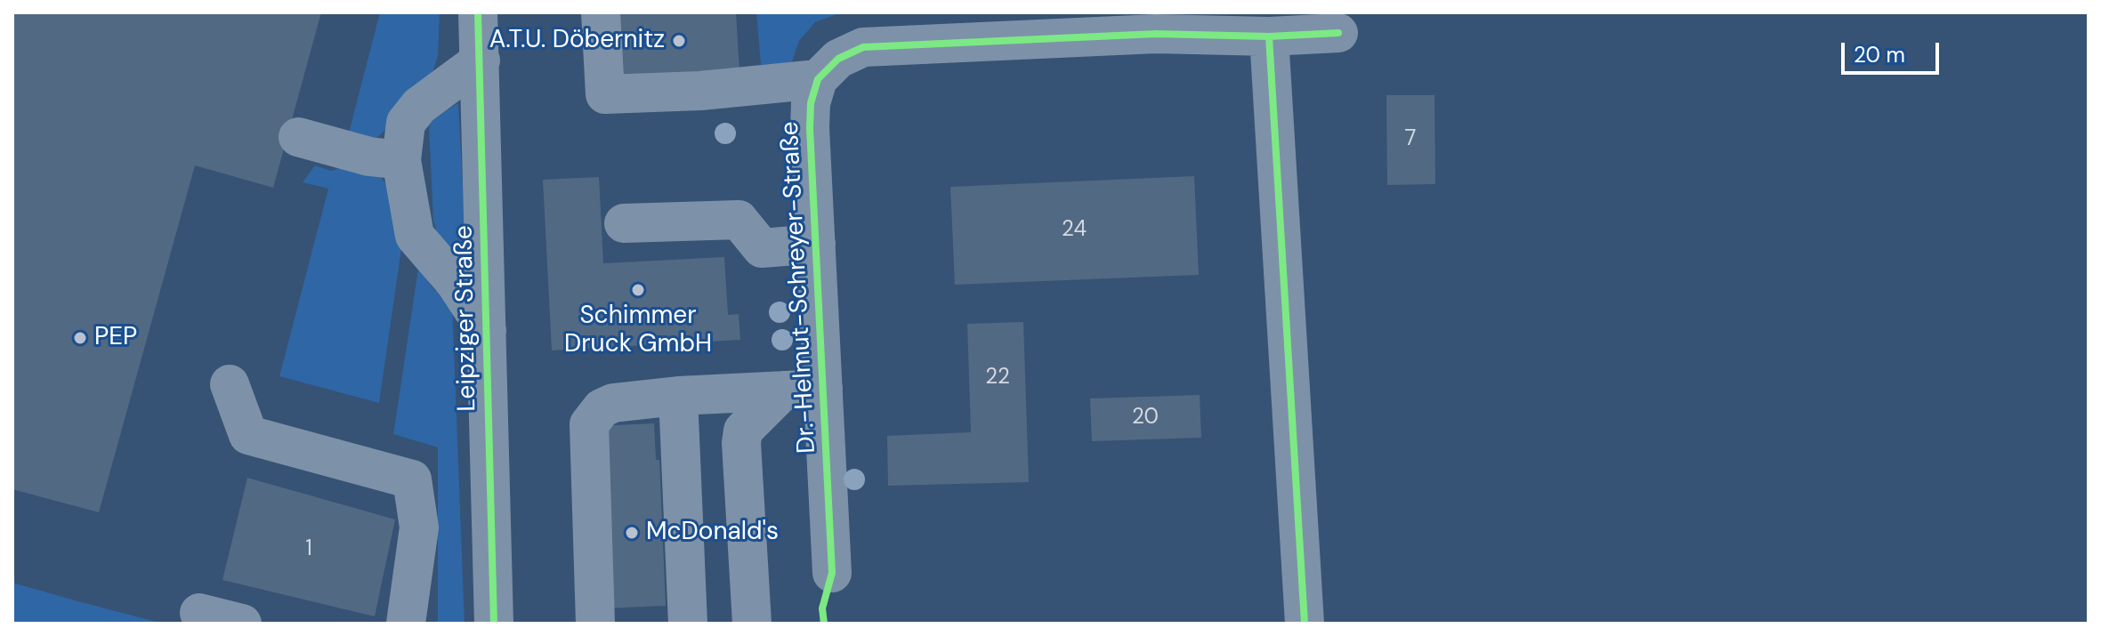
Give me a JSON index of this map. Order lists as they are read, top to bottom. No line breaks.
{"streets":{"street":["Dr.-Helmut-Schreyer-Straße","Leipziger Straße"]},"places":["A.T.U. Döbernitz","Schimmer Druck GmbH","PEP","McDonald's"],"house_numbers":["7","24","22","20","1"],"scale_bar":"20 m"}
